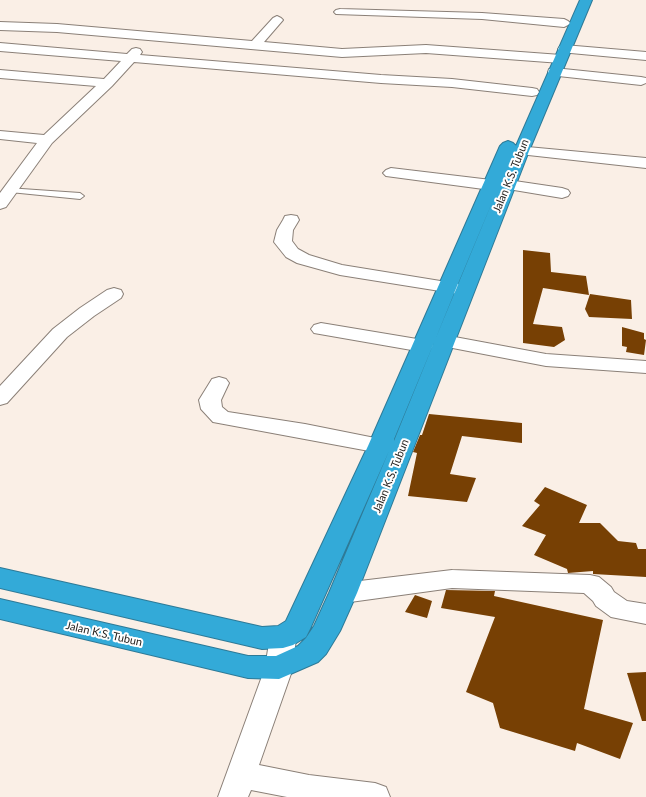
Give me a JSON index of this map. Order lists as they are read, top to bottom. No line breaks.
{"streets":{"highway":["Jalan K.S. Tubun"]}}
